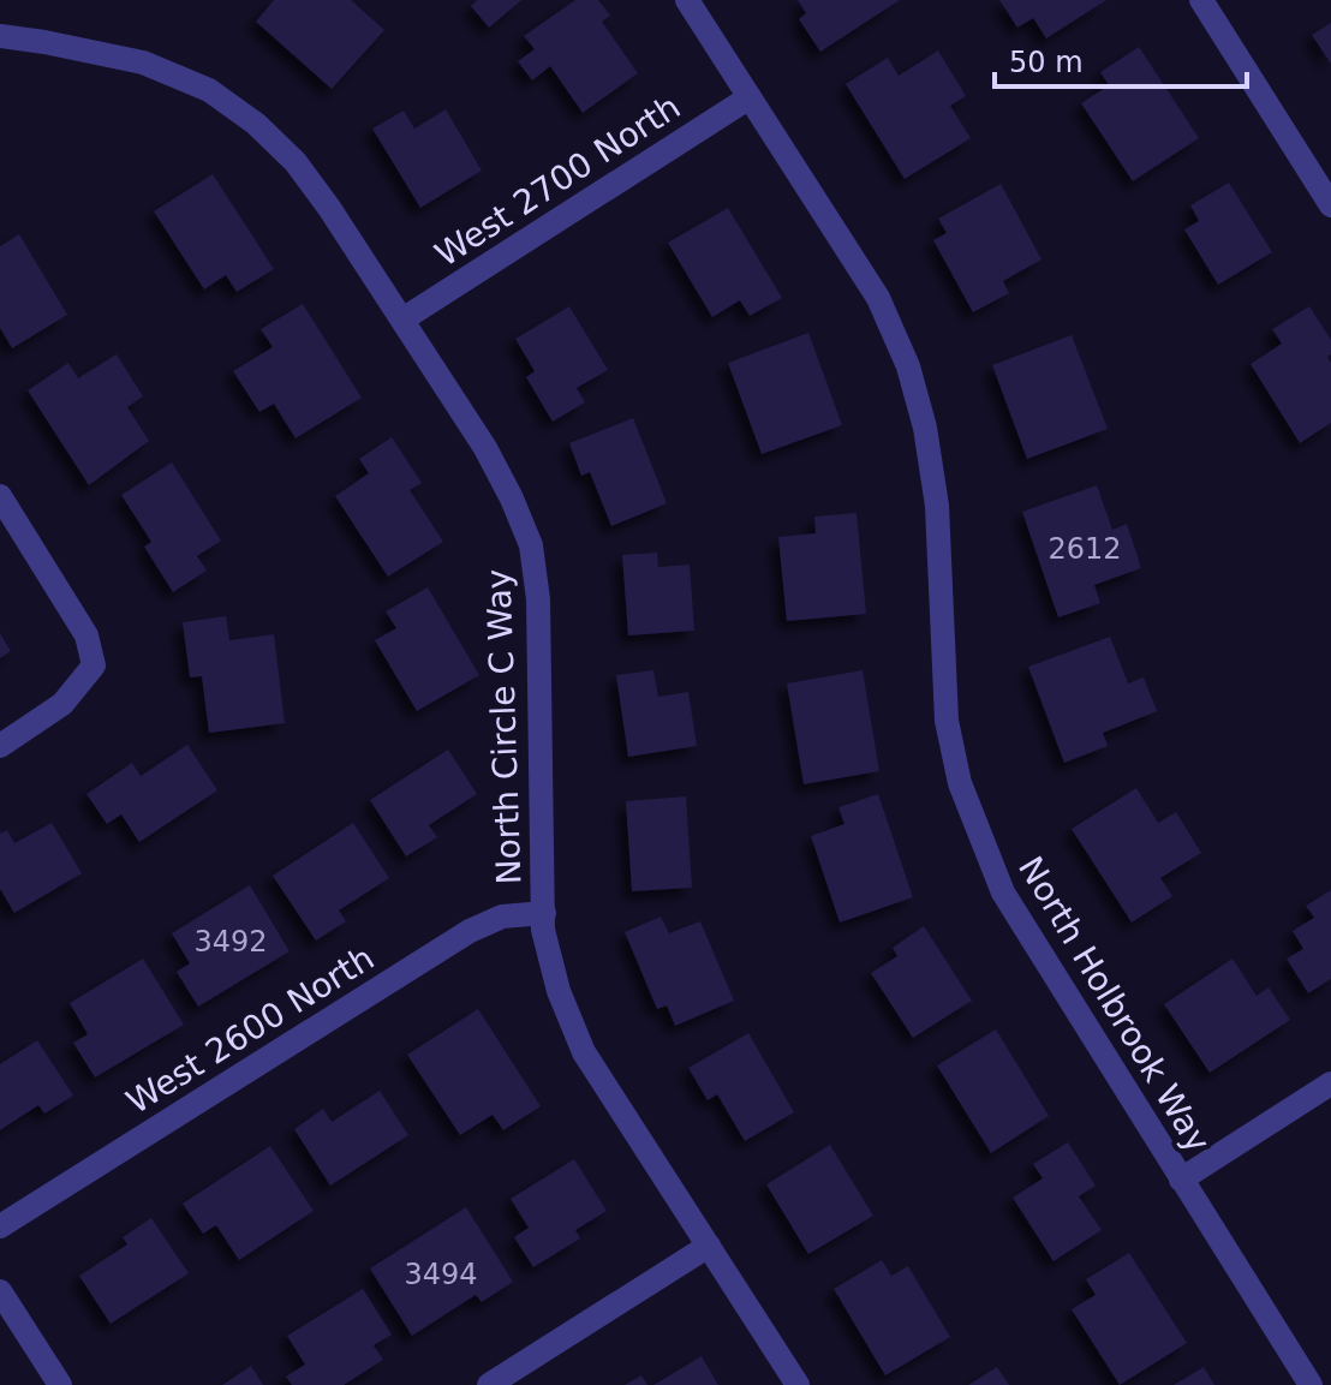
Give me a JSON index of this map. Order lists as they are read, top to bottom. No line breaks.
{"streets":{"street":["West 2700 North","North Circle C Way","North Holbrook Way","West 2600 North"]},"crossings":[["West 2700 North","North Circle C Way"],["West 2700 North","North Holbrook Way"],["North Circle C Way","West 2600 North"]],"house_numbers":["2612","3492","3494"],"scale_bar":"50 m"}
